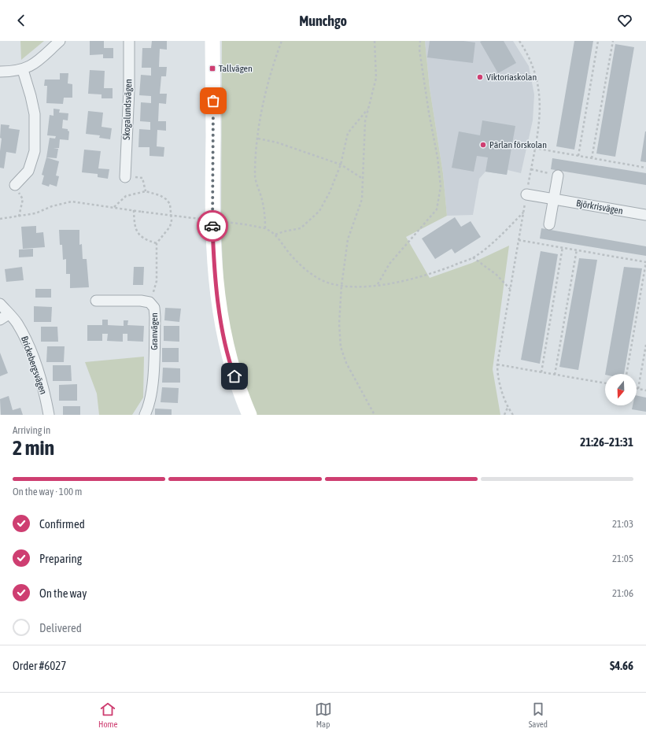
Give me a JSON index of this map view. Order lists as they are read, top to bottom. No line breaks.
{"streets":{"street":["Skogalundsvägen","Björkrisvägen","Granvägen","Brickebergsvägen"]},"places":{"transit":["Tallvägen"],"other":["Viktoriaskolan","Pärlan förskolan"]},"north":"bottom","page":{"header":"Munchgo","heading":["2 min","Arriving in","21:26–21:31"],"panel":["Order #6027","$4.66"],"bar":"On the way · 100 m","list":[["Confirmed","21:03"],["Preparing","21:05"],["On the way","21:06"],"Delivered"],"tabs":["Home","Map","Saved"]}}
